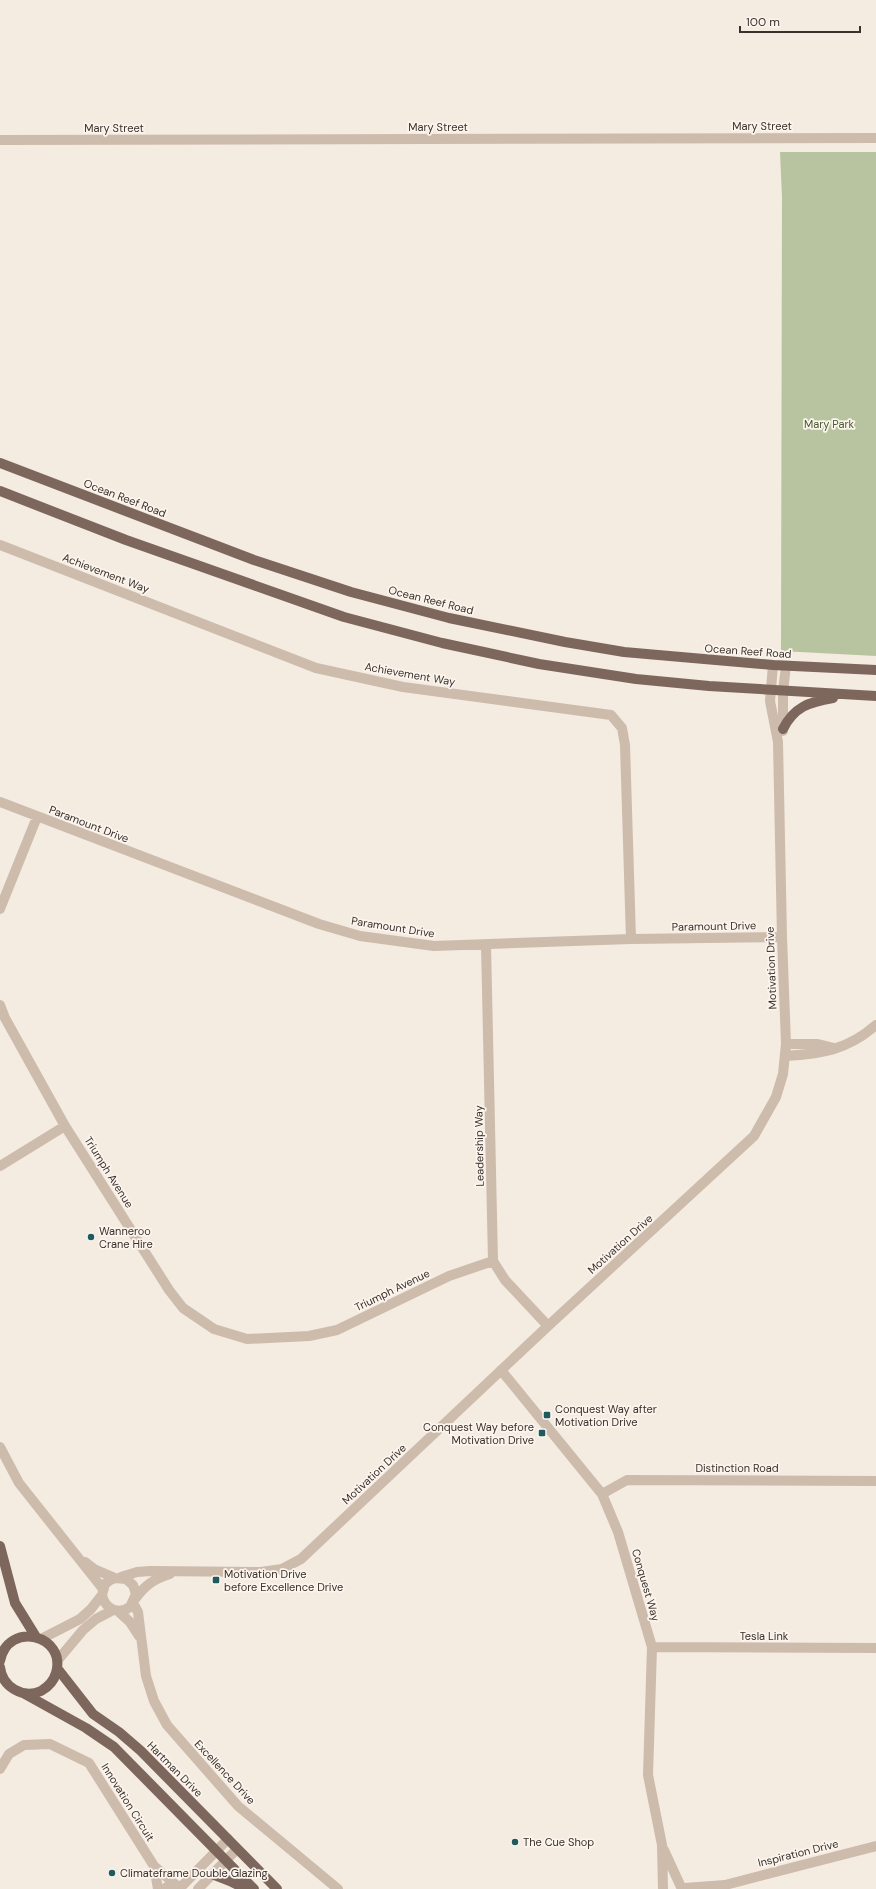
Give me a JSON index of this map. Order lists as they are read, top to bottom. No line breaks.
{"streets":{"main road":["Ocean Reef Road","Hartman Drive"],"street":["Mary Street","Achievement Way","Paramount Drive","Motivation Drive","Leadership Way","Triumph Avenue","Distinction Road","Conquest Way","Tesla Link","Excellence Drive","Innovation Circuit","Inspiration Drive"]},"crossings":[["Ocean Reef Road","Motivation Drive"],["Achievement Way","Paramount Drive"],["Paramount Drive","Motivation Drive"],["Paramount Drive","Leadership Way"],["Motivation Drive","Leadership Way"],["Motivation Drive","Conquest Way"],["Motivation Drive","Excellence Drive"],["Leadership Way","Triumph Avenue"],["Distinction Road","Conquest Way"],["Conquest Way","Tesla Link"],["Conquest Way","Inspiration Drive"]],"parks":["Mary Park"],"places":{"other":["Wanneroo Crane Hire","The Cue Shop","Climateframe Double Glazing"],"transit":["Conquest Way after Motivation Drive","Conquest Way before Motivation Drive","Motivation Drive before Excellence Drive"]},"scale_bar":"100 m"}
